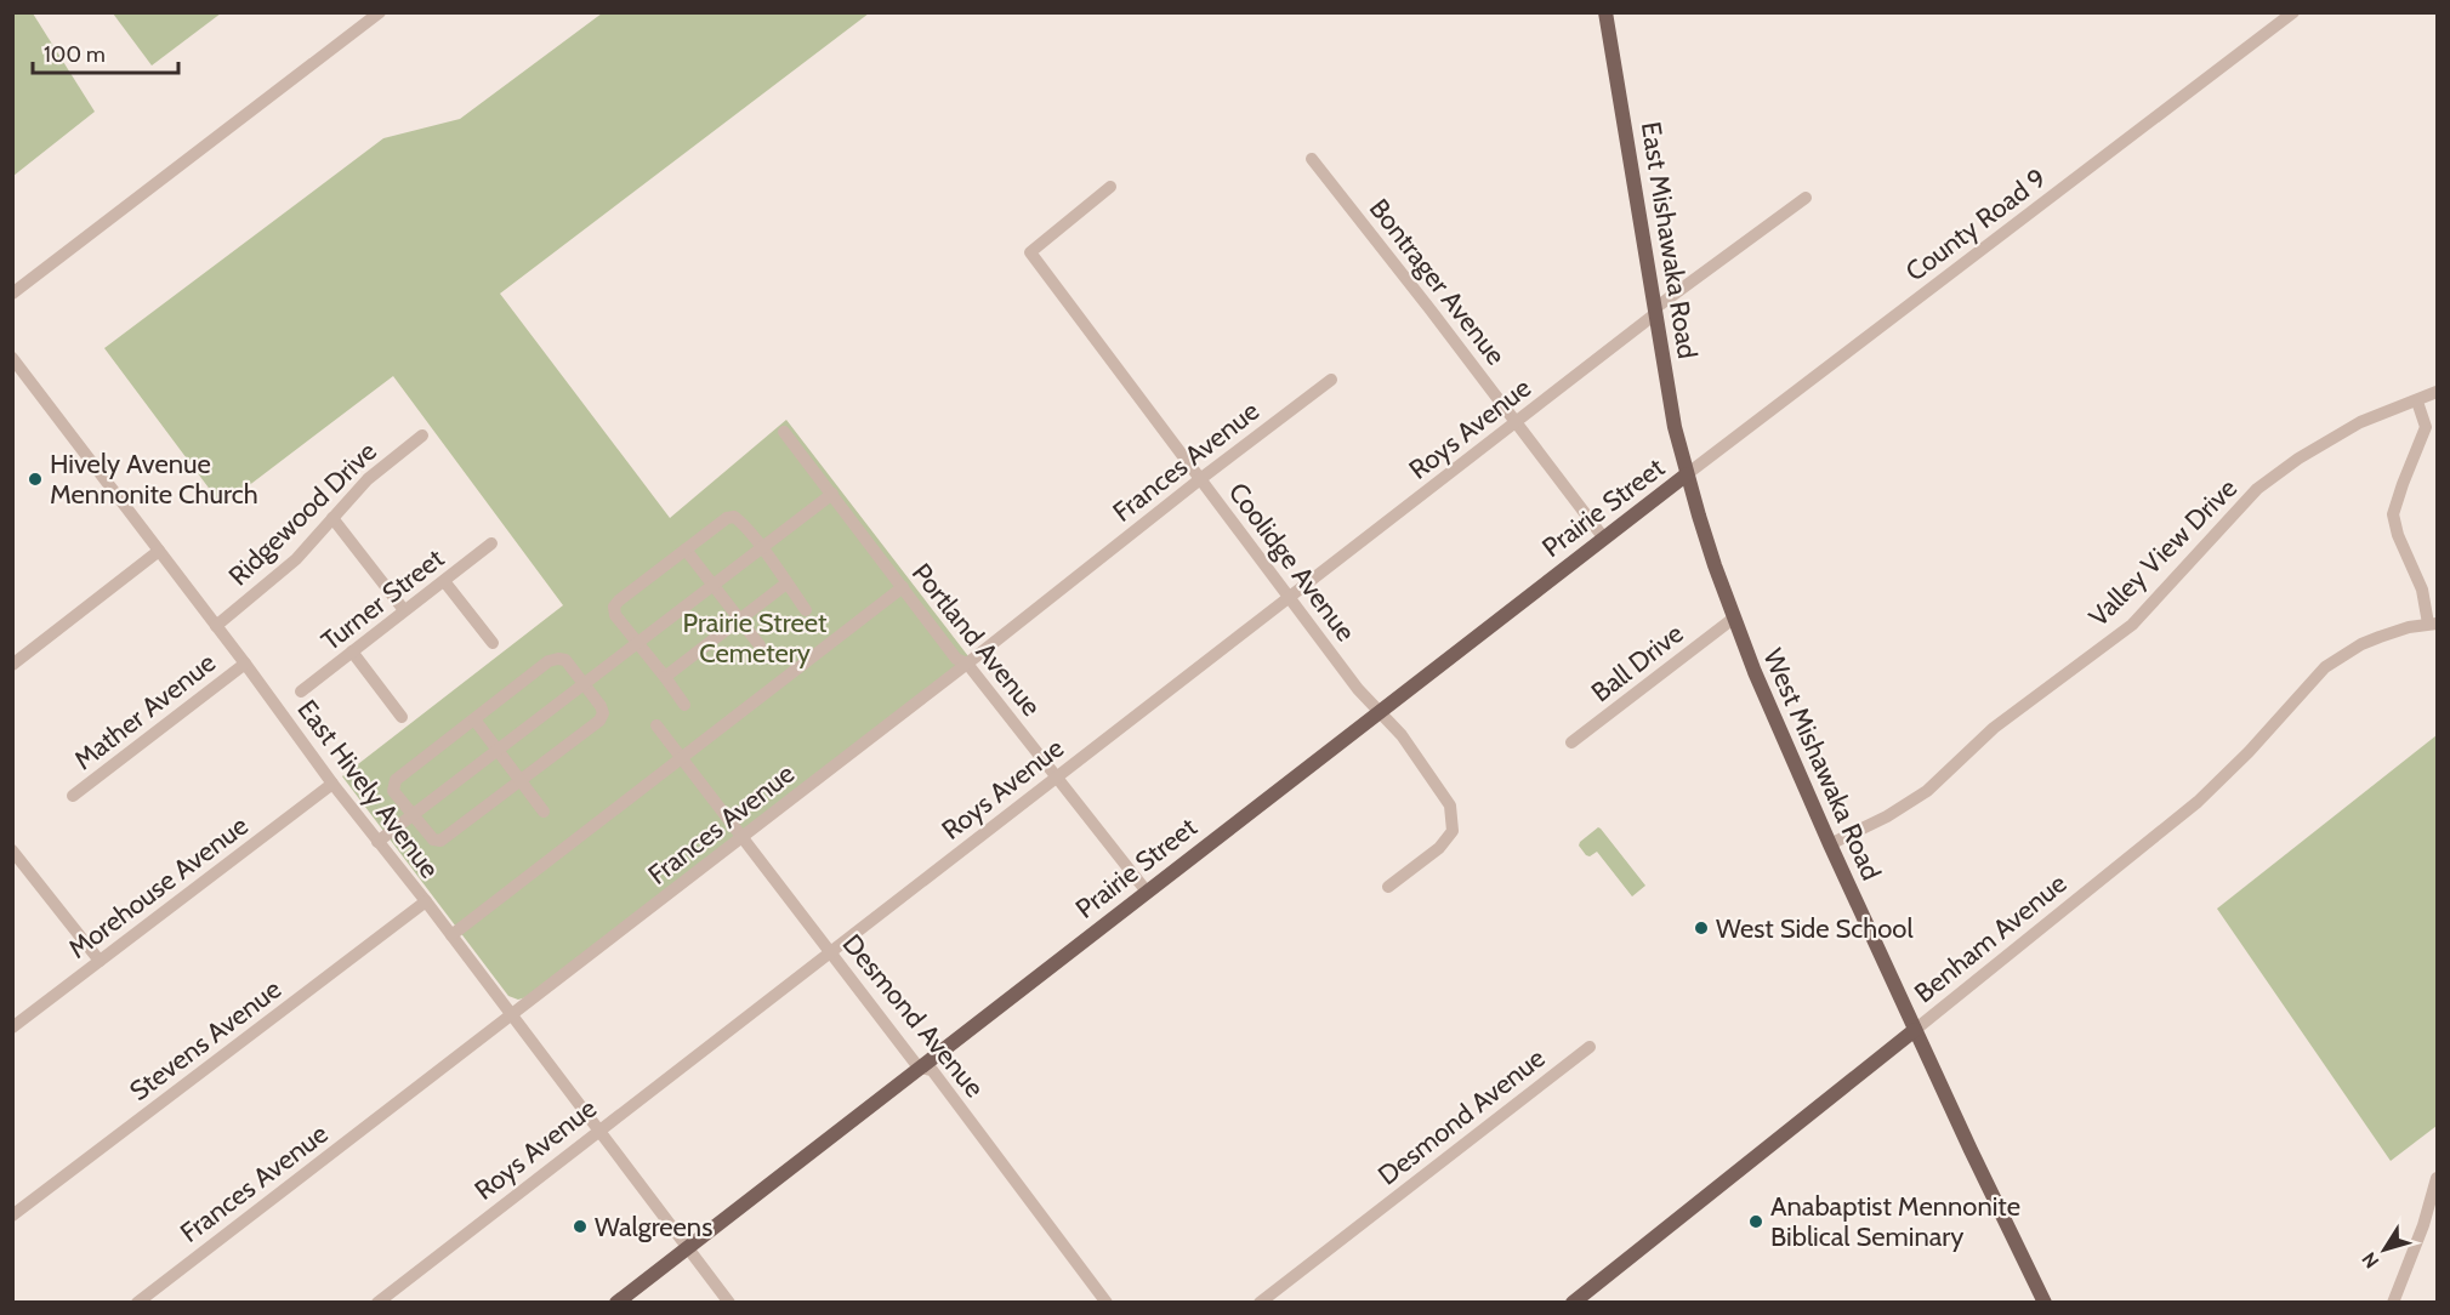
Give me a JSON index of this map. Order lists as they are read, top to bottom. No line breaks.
{"streets":{"main road":["East Mishawaka Road","Prairie Street","West Mishawaka Road","Benham Avenue"],"street":["County Road 9","Bontrager Avenue","Roys Avenue","Frances Avenue","Ridgewood Drive","Valley View Drive","Coolidge Avenue","Turner Street","Portland Avenue","Ball Drive","Mather Avenue","East Hively Avenue","Morehouse Avenue","Desmond Avenue","Stevens Avenue"]},"crossings":[["County Road 9","East Mishawaka Road"],["County Road 9","Prairie Street"],["County Road 9","West Mishawaka Road"],["East Mishawaka Road","Roys Avenue"],["East Mishawaka Road","Prairie Street"],["East Mishawaka Road","West Mishawaka Road"],["Bontrager Avenue","Roys Avenue"],["Bontrager Avenue","Prairie Street"],["Roys Avenue","Coolidge Avenue"],["Roys Avenue","Portland Avenue"],["Roys Avenue","East Hively Avenue"],["Roys Avenue","Desmond Avenue"],["Frances Avenue","Coolidge Avenue"],["Frances Avenue","Portland Avenue"],["Frances Avenue","East Hively Avenue"],["Frances Avenue","Desmond Avenue"],["Prairie Street","Coolidge Avenue"],["Prairie Street","Portland Avenue"],["Prairie Street","West Mishawaka Road"],["Prairie Street","East Hively Avenue"],["Prairie Street","Desmond Avenue"],["Ridgewood Drive","East Hively Avenue"],["Valley View Drive","West Mishawaka Road"],["Ball Drive","West Mishawaka Road"],["Mather Avenue","East Hively Avenue"],["West Mishawaka Road","Benham Avenue"],["East Hively Avenue","Morehouse Avenue"],["East Hively Avenue","Stevens Avenue"]],"parks":["Prairie Street Cemetery"],"places":["Hively Avenue Mennonite Church","West Side School","Anabaptist Mennonite Biblical Seminary","Walgreens"],"scale_bar":"100 m","north":"bottom left"}
